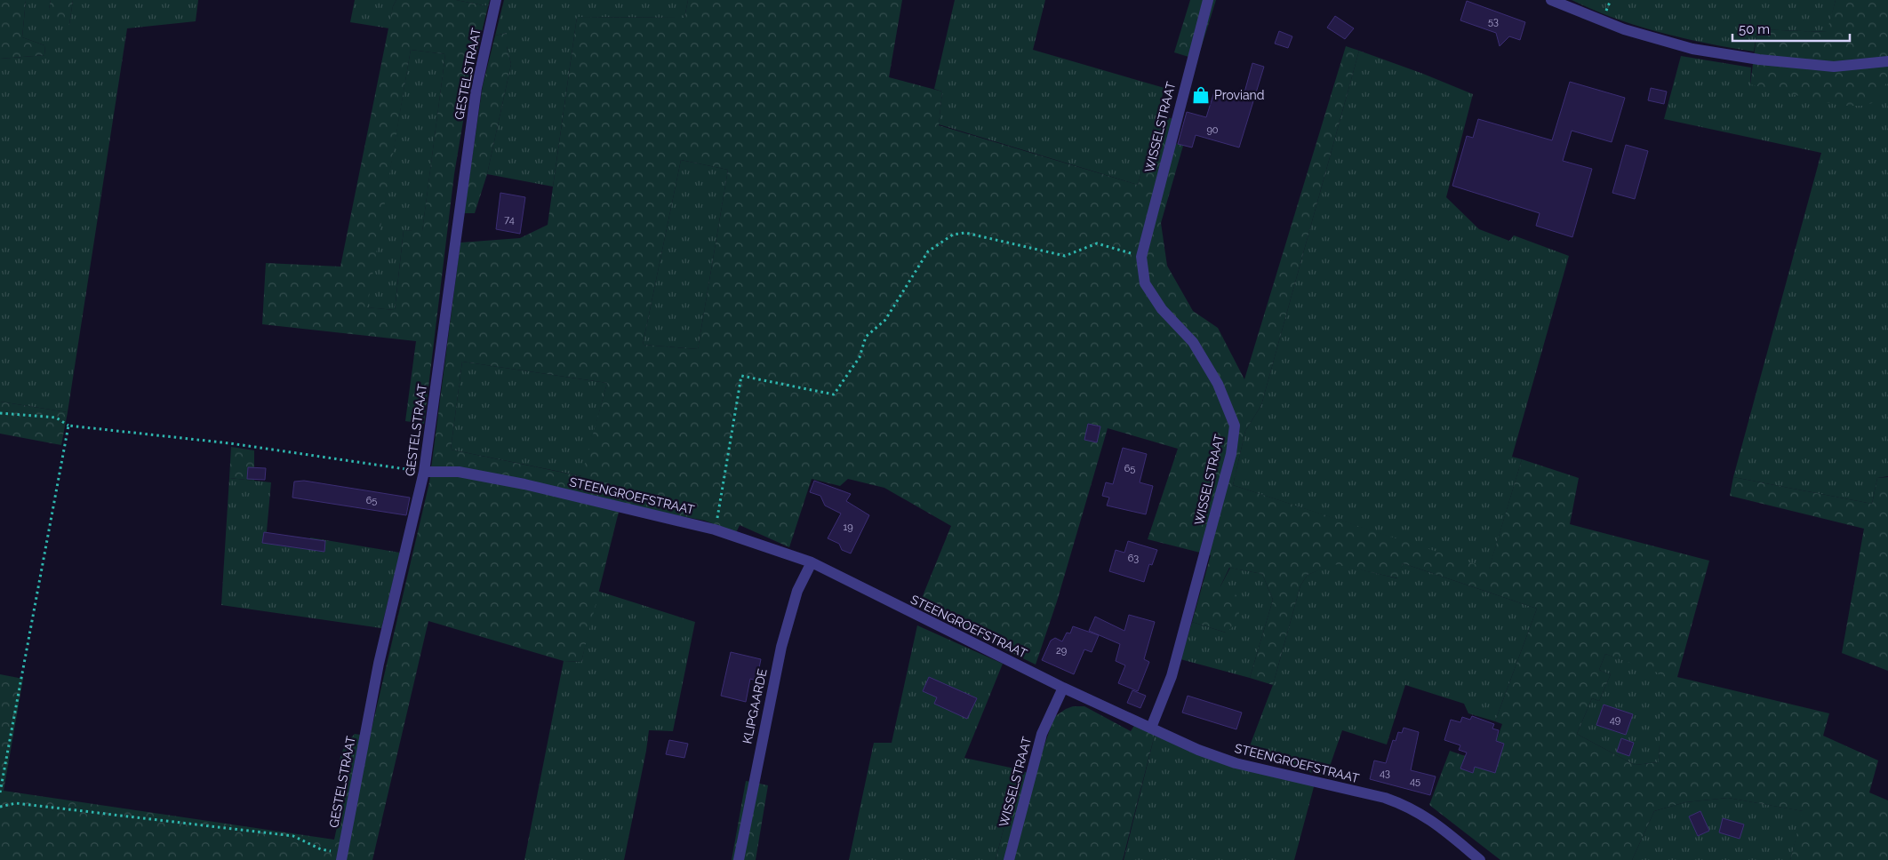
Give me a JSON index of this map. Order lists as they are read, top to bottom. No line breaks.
{"streets":{"street":["GESTELSTRAAT","WISSELSTRAAT","STEENGROEFSTRAAT","KLIPGAARDE"]},"crossings":[["GESTELSTRAAT","STEENGROEFSTRAAT"],["WISSELSTRAAT","STEENGROEFSTRAAT"],["STEENGROEFSTRAAT","KLIPGAARDE"]],"places":{"shop":["Proviand"]},"house_numbers":["53","90","74","65","65","19","63","29","49","43","45"],"scale_bar":"50 m"}
